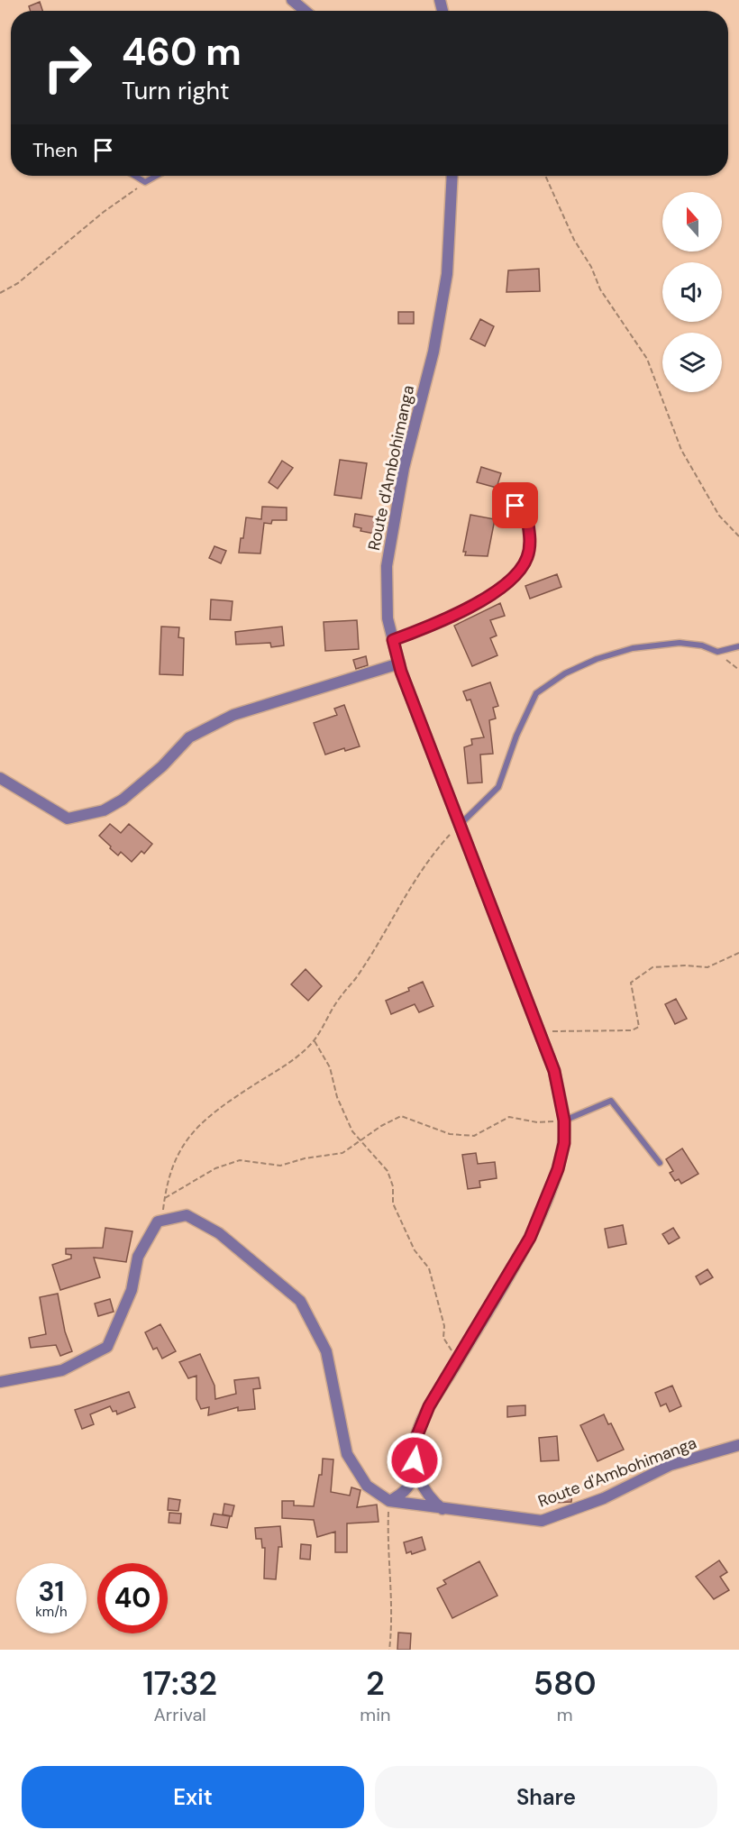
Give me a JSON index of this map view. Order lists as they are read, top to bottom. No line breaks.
{"streets":{"street":["Route d'Ambohimanga"]},"north":"top","page":{"turn":["460 m","Turn right"],"then":"Then","speed":"31 km/h","limit":"40","eta":["17:32","Arrival","2","min","580","m"],"buttons":["Exit","Share"]}}
